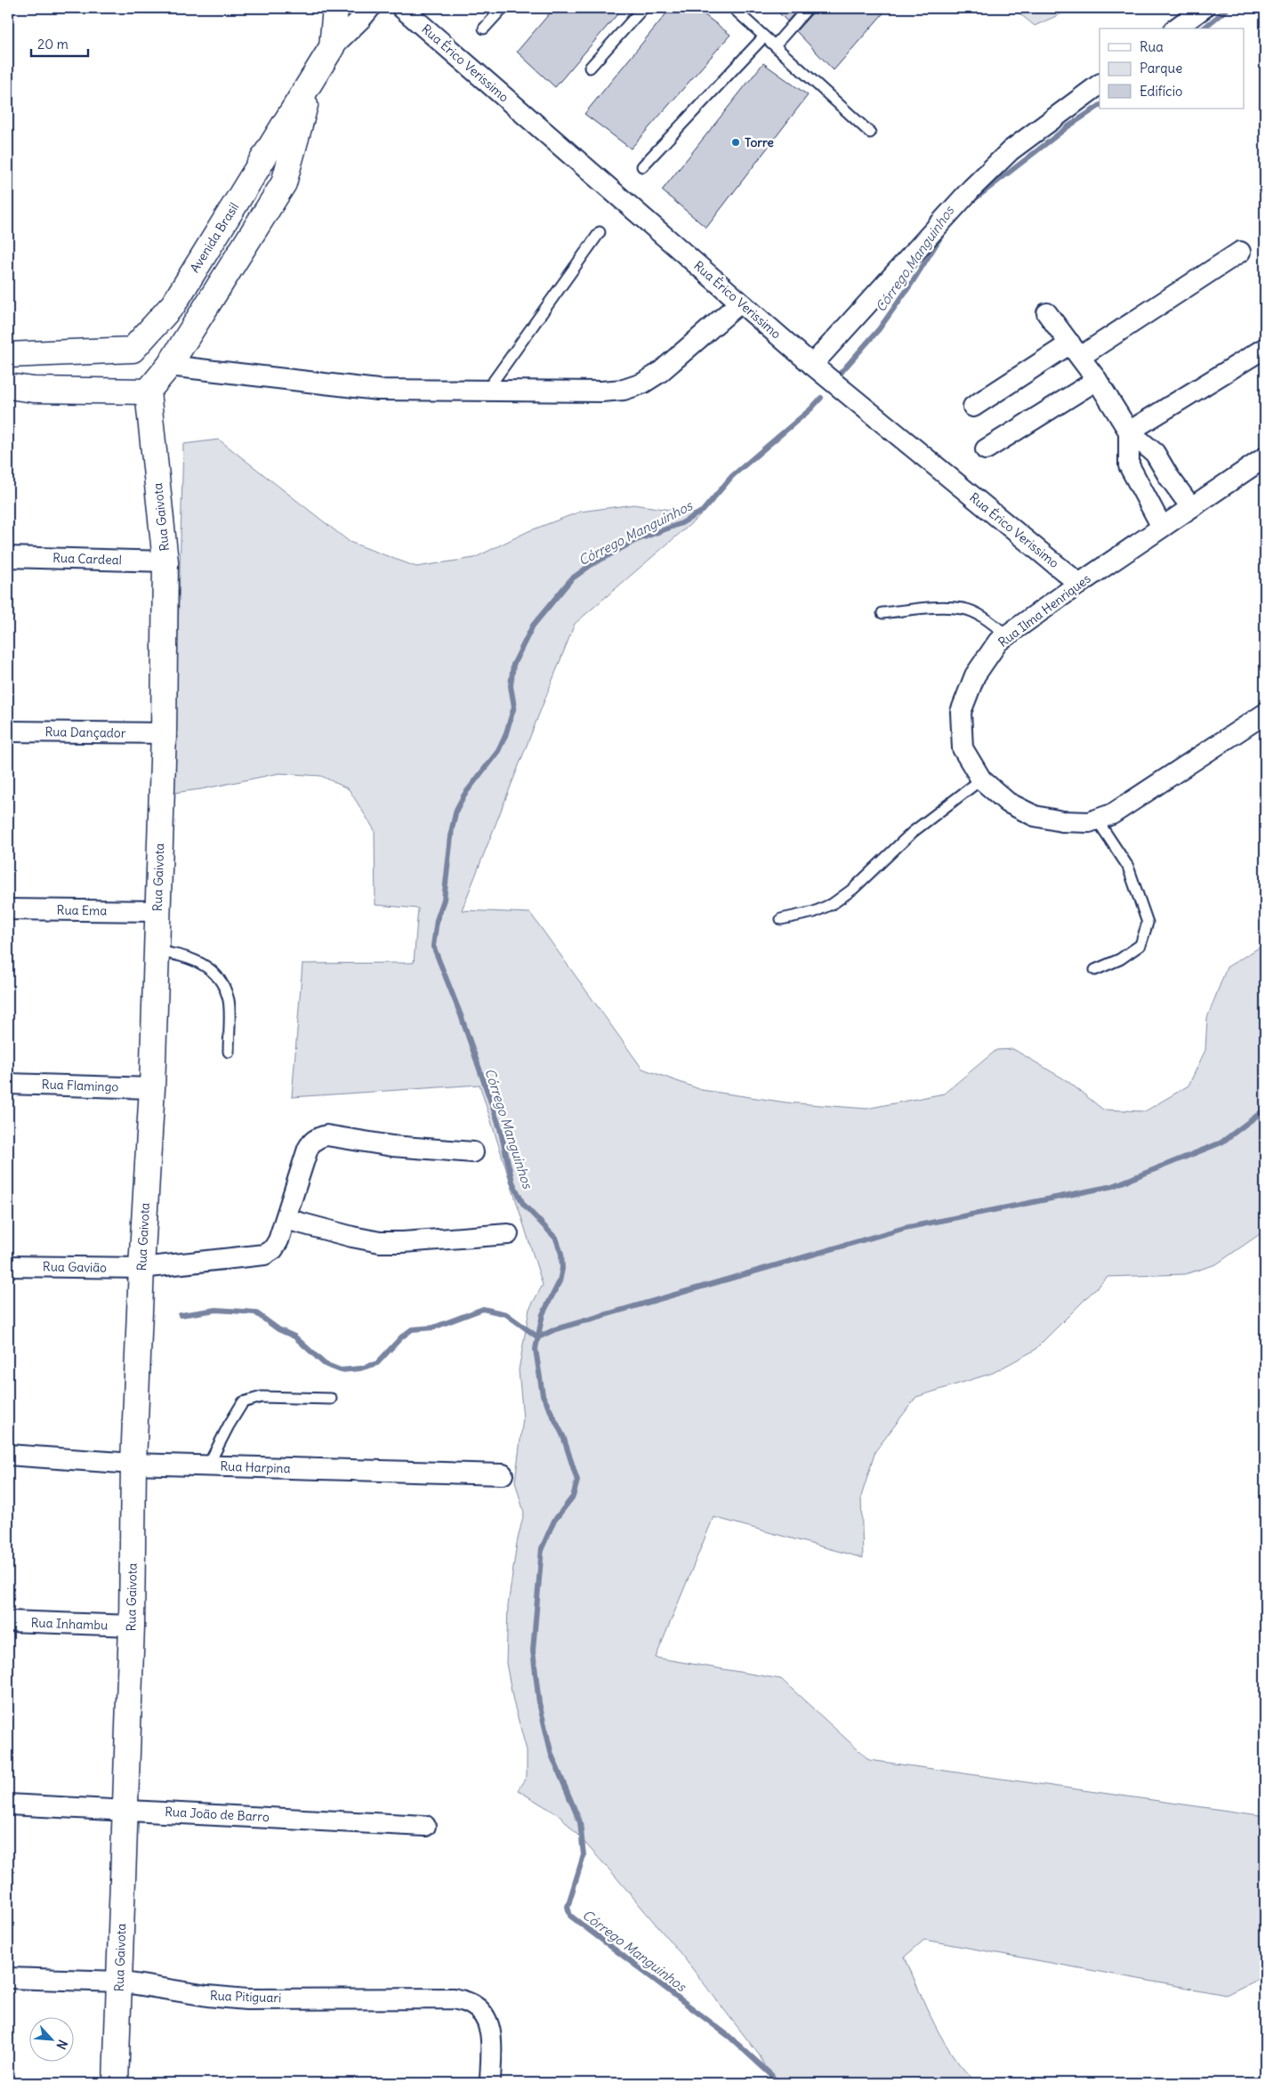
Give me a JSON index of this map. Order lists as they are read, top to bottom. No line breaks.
{"streets":{"street":["Rua Érico Verissimo","Avenida Brasil","Rua Gaivota","Rua Cardeal","Rua Ilma Henriques","Rua Dançador","Rua Ema","Rua Flamingo","Rua Gavião","Rua Harpina","Rua Inhambu","Rua João de Barro","Rua Pitiguari"]},"crossings":[["Rua Érico Verissimo","Rua Ilma Henriques"],["Rua Gaivota","Rua Cardeal"],["Rua Gaivota","Rua Dançador"],["Rua Gaivota","Rua Ema"],["Rua Gaivota","Rua Flamingo"],["Rua Gaivota","Rua Gavião"],["Rua Gaivota","Rua Harpina"],["Rua Gaivota","Rua Inhambu"],["Rua Gaivota","Rua João de Barro"],["Rua Gaivota","Rua Pitiguari"]],"water":["Córrego Manguinhos"],"places":["Torre"],"legend":["Rua","Parque","Edifício"],"scale_bar":"20 m","north":"bottom right"}
